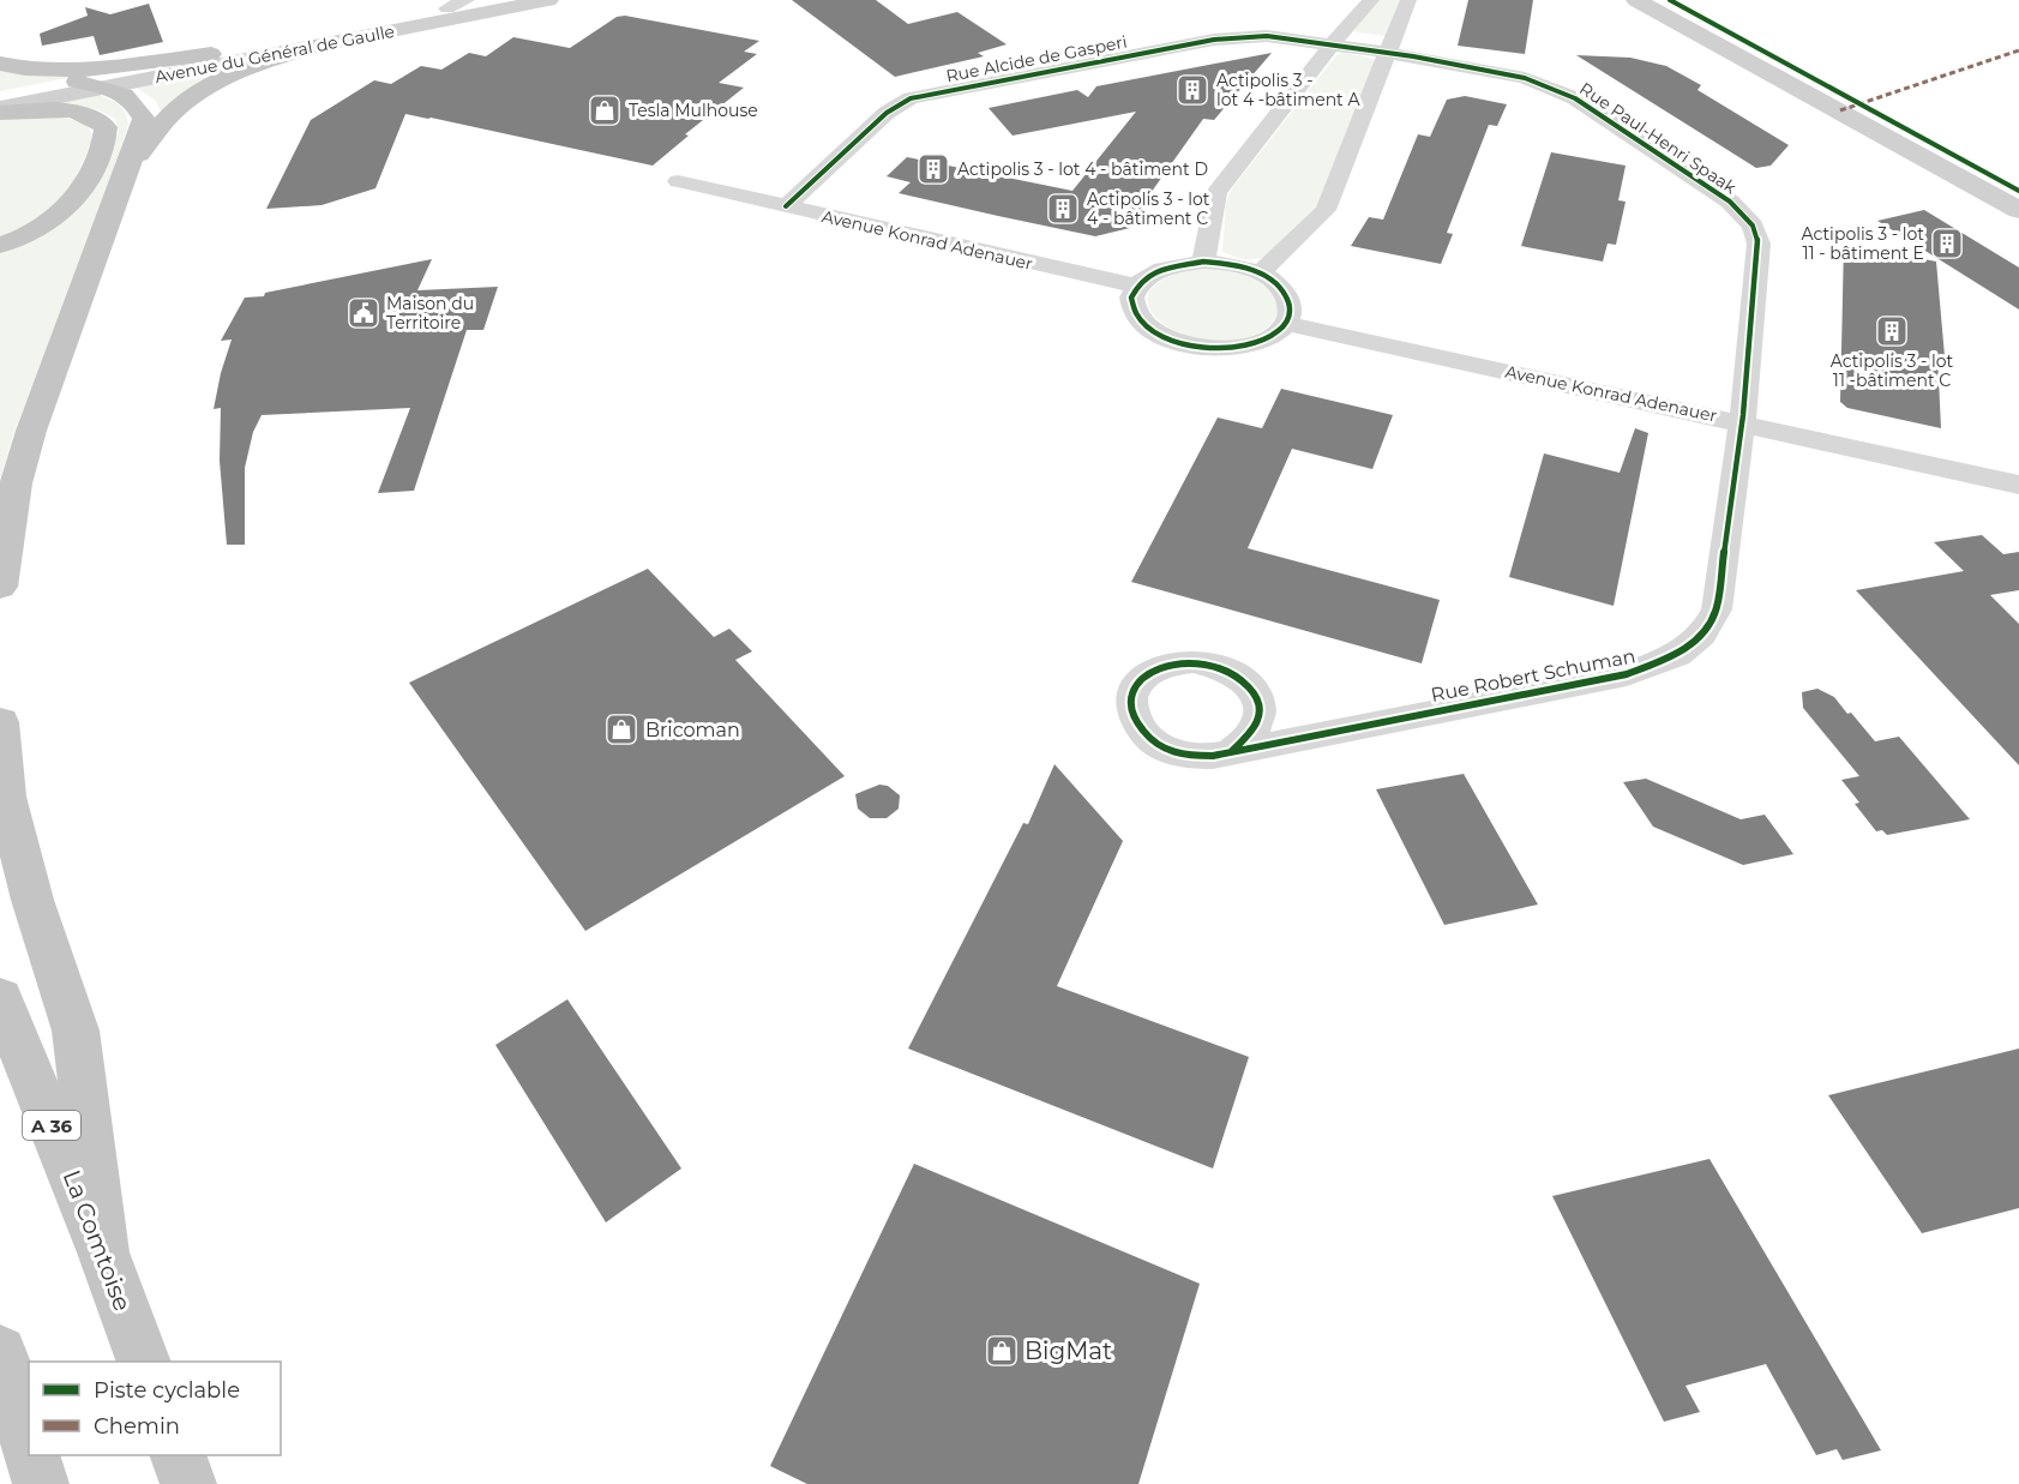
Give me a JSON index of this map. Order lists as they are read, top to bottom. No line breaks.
{"streets":{"highway":["A 36","La Comtoise"],"main road":["Avenue du Général de Gaulle"],"street":["Rue Alcide de Gasperi","Rue Paul-Henri Spaak","Avenue Konrad Adenauer","Rue Robert Schuman"]},"crossings":[["Rue Alcide de Gasperi","Rue Paul-Henri Spaak"],["Rue Alcide de Gasperi","Avenue Konrad Adenauer"],["Rue Paul-Henri Spaak","Avenue Konrad Adenauer"],["Rue Paul-Henri Spaak","Rue Robert Schuman"],["Avenue Konrad Adenauer","Rue Robert Schuman"]],"places":{"building":["Actipolis 3 - lot 4 -bâtiment A","Actipolis 3 - lot 4 - bâtiment D","Actipolis 3 - lot 4 - bâtiment C","Actipolis 3 - lot 11 - bâtiment E","Actipolis 3 - lot 11 -bâtiment C"],"shop":["Tesla Mulhouse","Bricoman","BigMat"],"public building":["Maison du Territoire"]},"legend":["Piste cyclable","Chemin"]}
